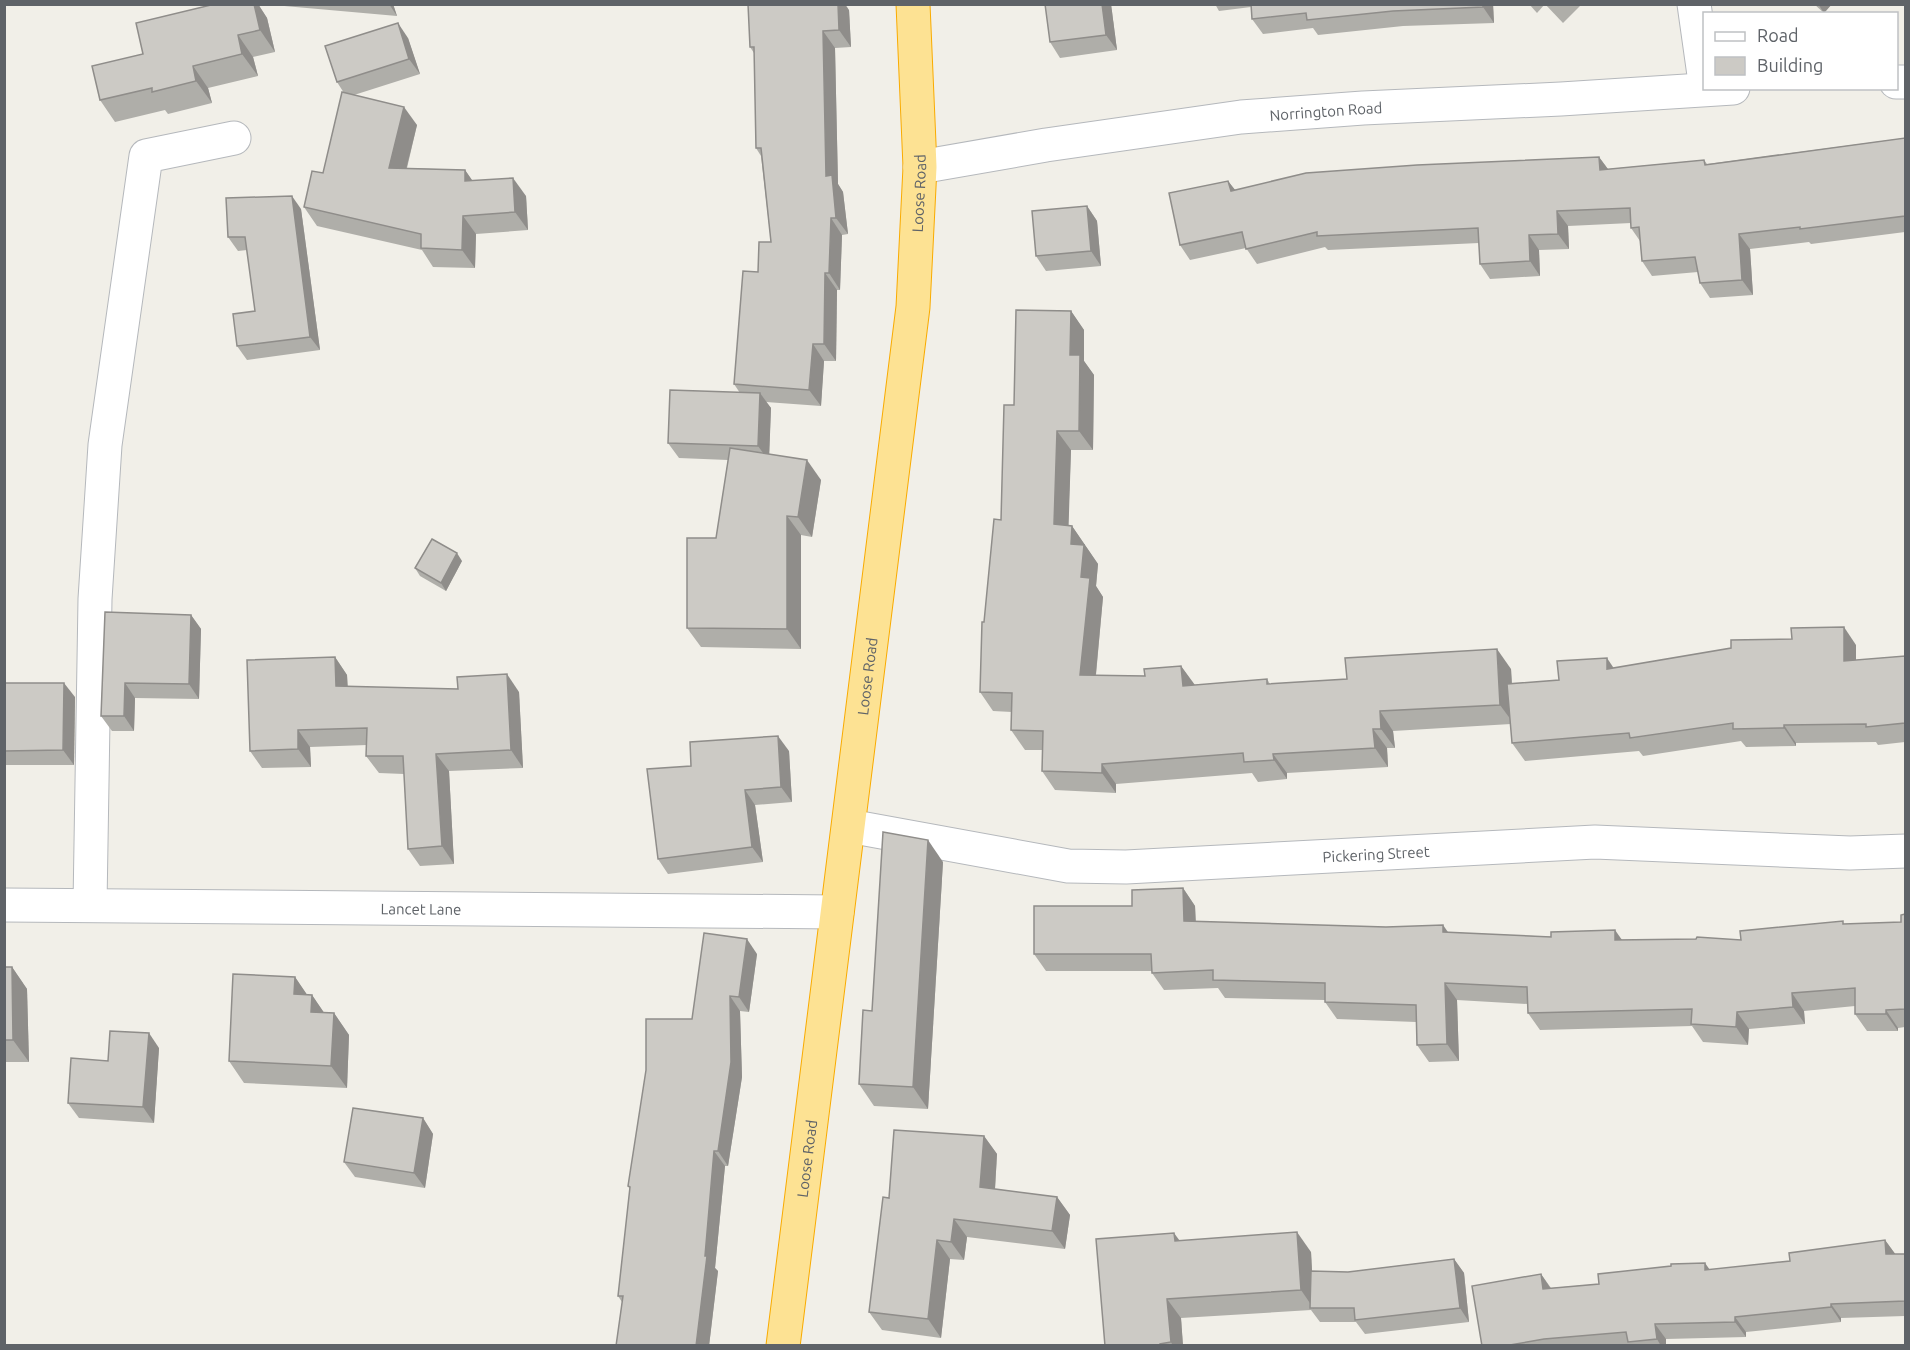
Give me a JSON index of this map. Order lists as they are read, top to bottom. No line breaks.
{"streets":{"highway":["Loose Road"],"street":["Norrington Road","Pickering Street","Lancet Lane"]},"crossings":[["Norrington Road","Loose Road"],["Loose Road","Pickering Street"],["Loose Road","Lancet Lane"]],"legend":["Road","Building"]}
